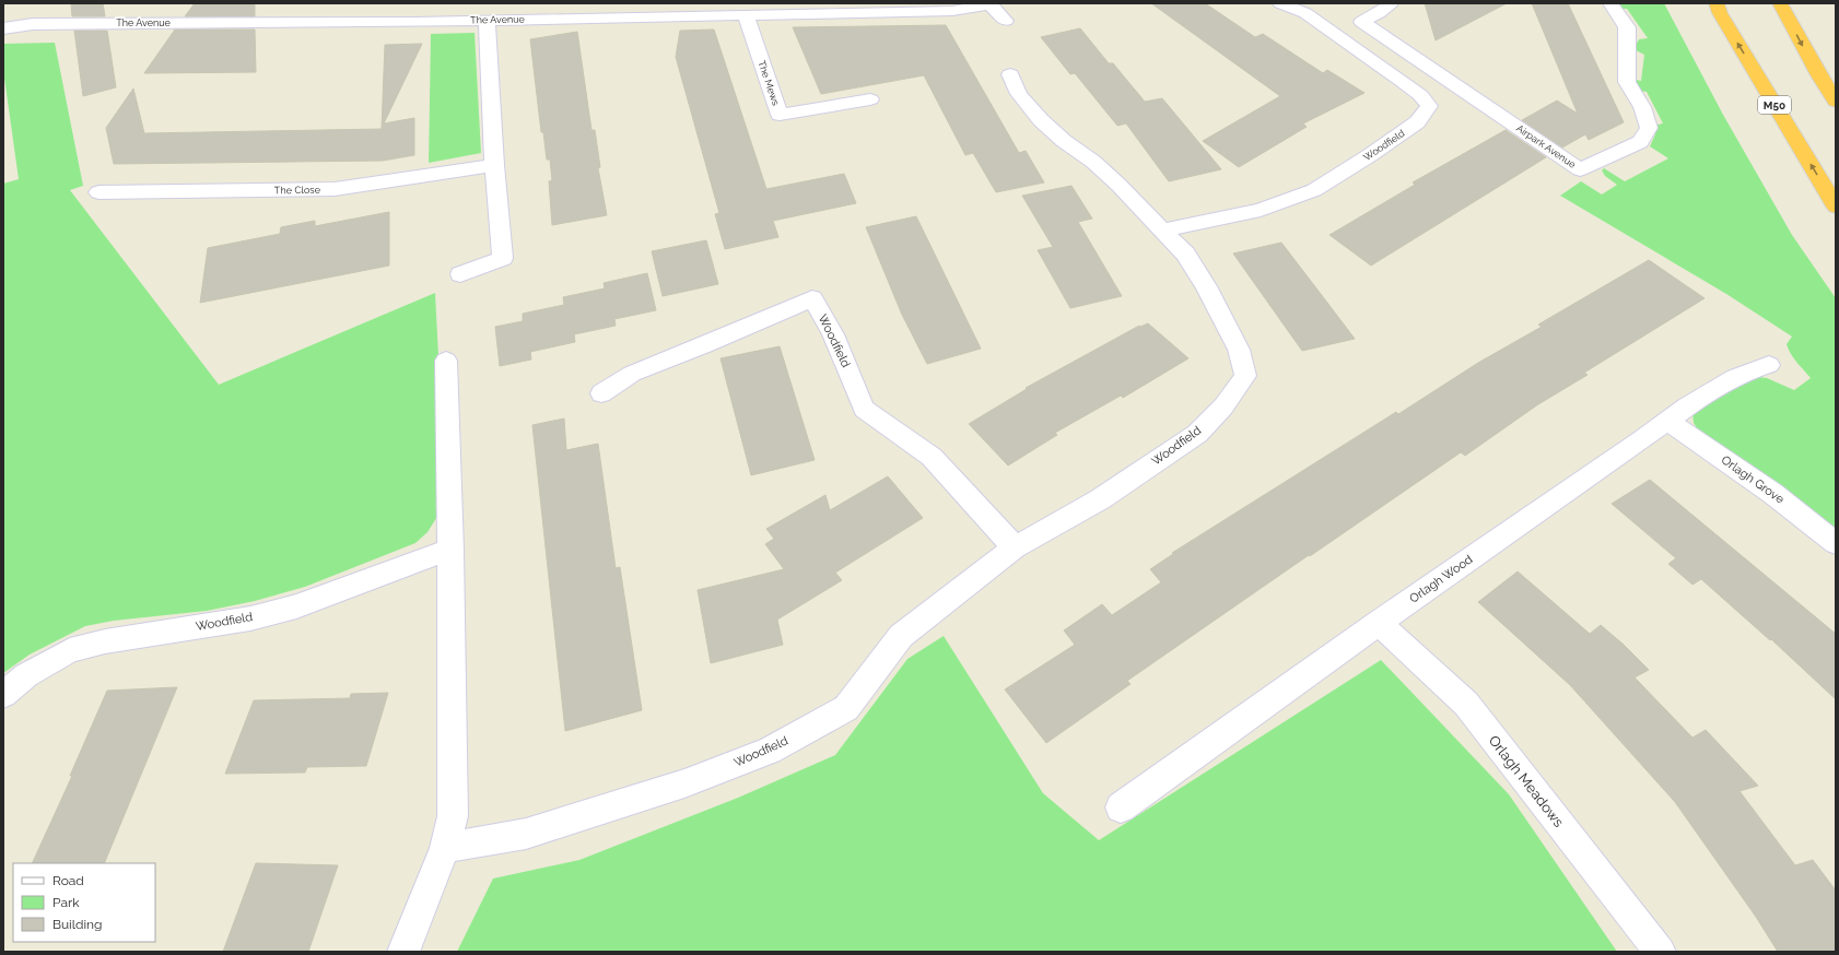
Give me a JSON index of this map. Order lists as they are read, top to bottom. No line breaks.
{"streets":{"highway":["M50"],"street":["The Avenue","The Mews","Woodfield","Airpark Avenue","The Close","Orlagh Grove","Orlagh Wood","Orlagh Meadows"]},"crossings":[["The Avenue","The Mews"],["Orlagh Grove","Orlagh Wood"],["Orlagh Wood","Orlagh Meadows"]],"legend":["Road","Park","Building"]}
